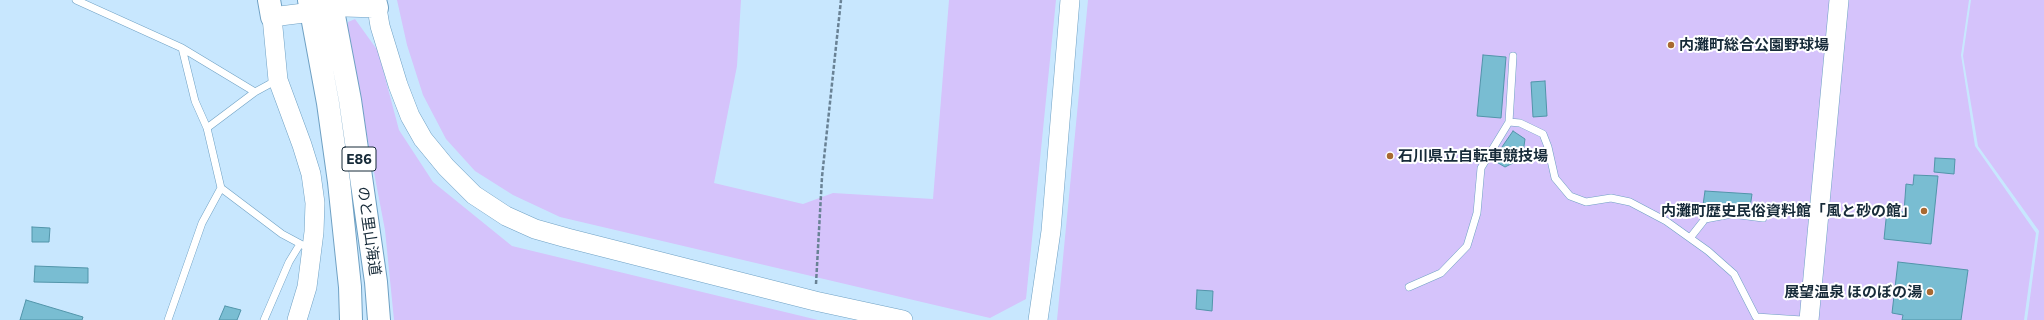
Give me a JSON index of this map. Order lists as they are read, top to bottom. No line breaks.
{"streets":{"highway":["E86","のと里山海道"]},"places":["内灘町総合公園野球場","石川県立自転車競技場","内灘町歴史民俗資料館「風と砂の館」","展望温泉 ほのぼの湯"]}
